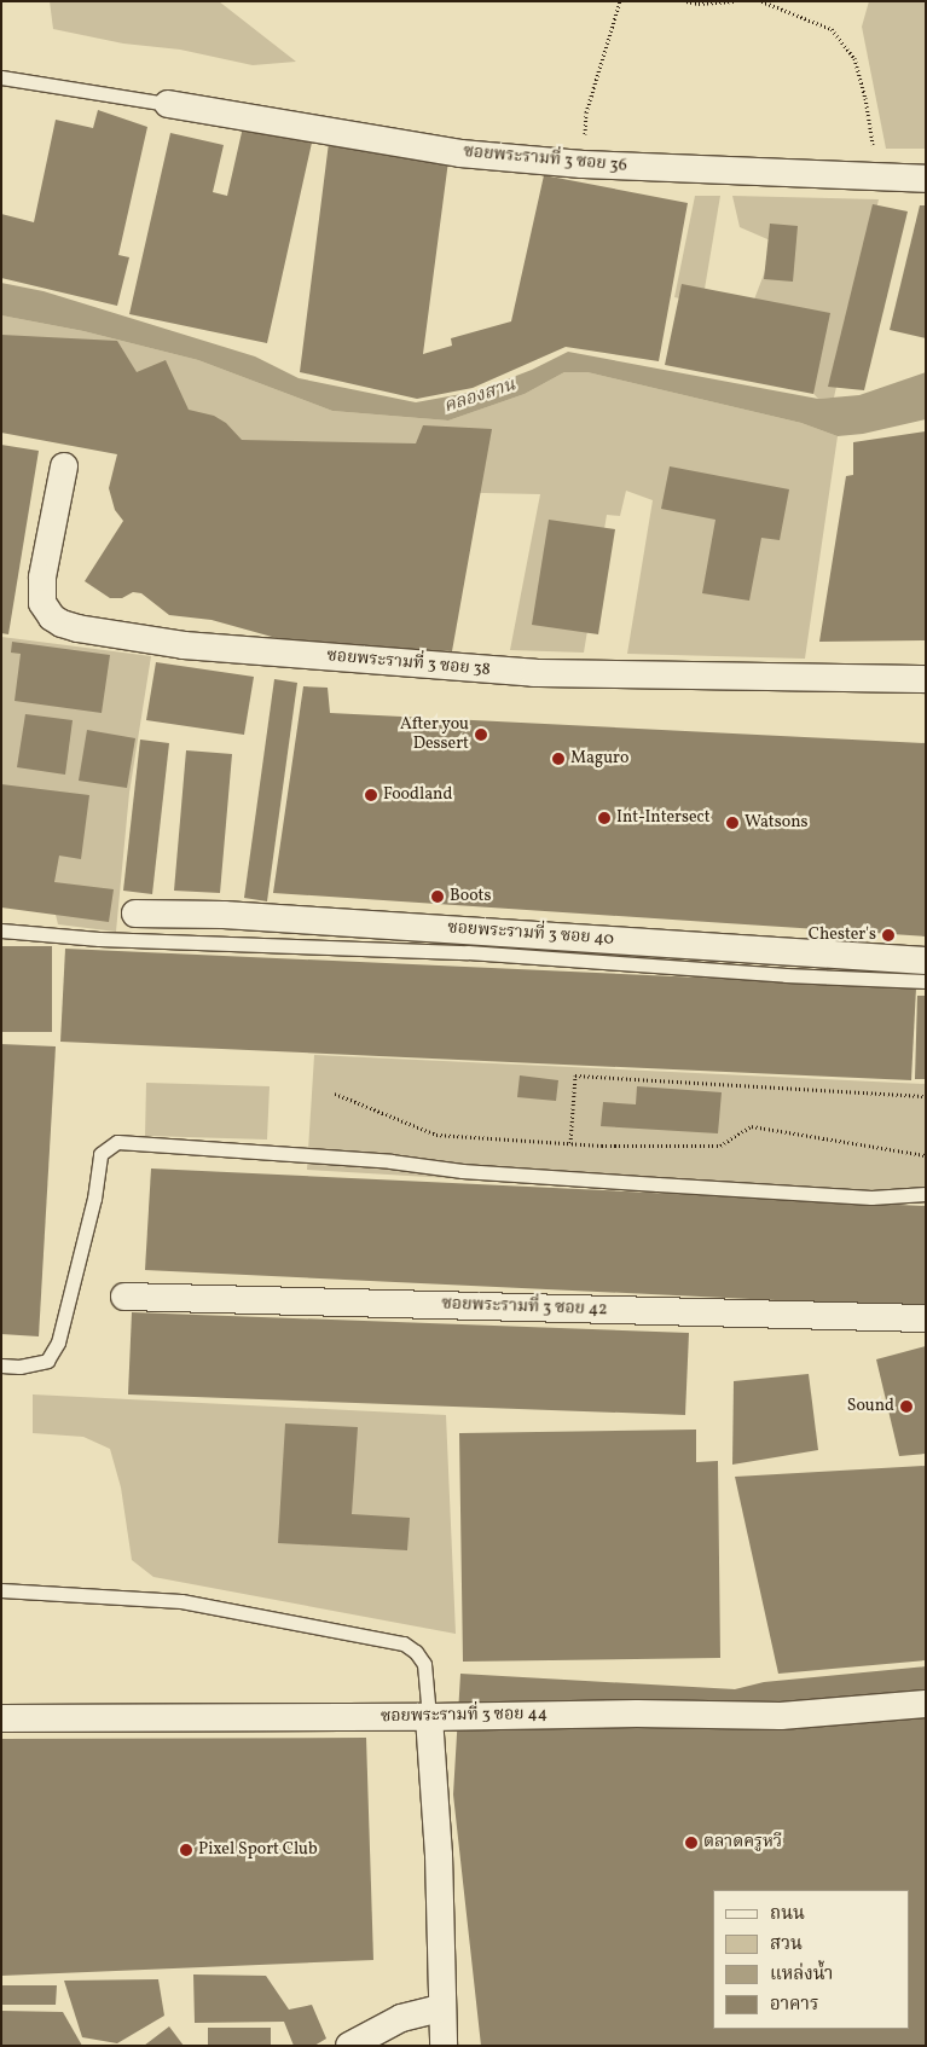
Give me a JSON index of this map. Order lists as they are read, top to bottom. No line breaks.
{"streets":{"street":["ซอยพระรามที่ 3 ซอย 36","ซอยพระรามที่ 3 ซอย 38","ซอยพระรามที่ 3 ซอย 40","ซอยพระรามที่ 3 ซอย 42","ซอยพระรามที่ 3 ซอย 44"]},"water":["คลองสาน"],"places":["After you Dessert","Maguro","Foodland","Int-Intersect","Watsons","Boots","Chester's","Sound","ตลาดครูหวี","Pixel Sport Club"],"legend":["ถนน","สวน","แหล่งน้ำ","อาคาร"]}
